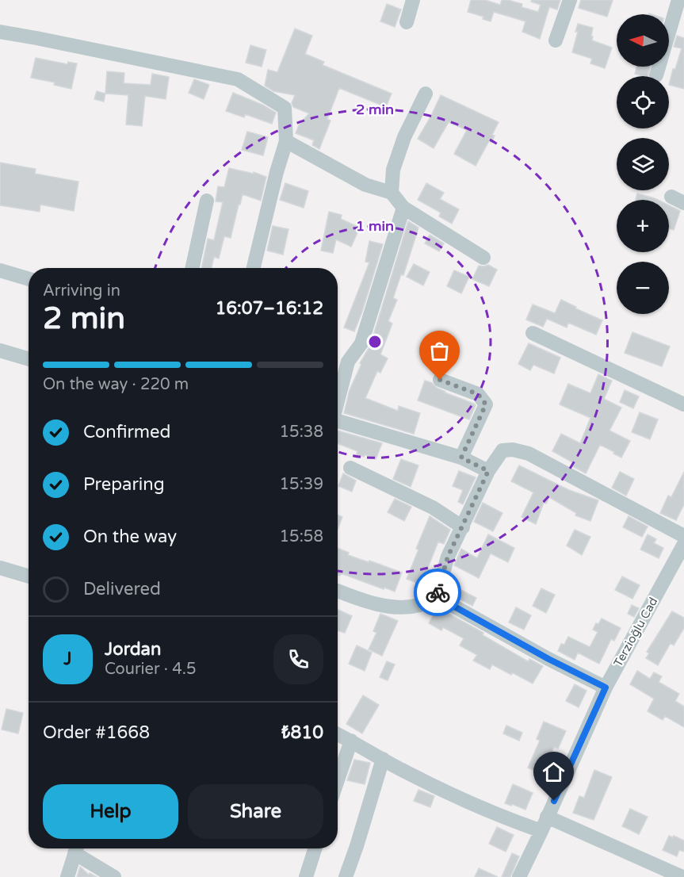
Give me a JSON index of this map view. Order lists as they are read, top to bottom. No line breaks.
{"streets":{"street":["Terzioğlu Cad"]},"north":"left","page":{"map_buttons":["+","−"],"heading":["2 min","Arriving in","16:07–16:12"],"panel":["Jordan","Courier · 4.5","Order #1668","₺810"],"bar":"On the way · 220 m","list":[["Confirmed","15:38"],["Preparing","15:39"],["On the way","15:58"],"Delivered"],"round":"J","buttons":["Help","Share"]},"rings":["2 min","1 min"]}
